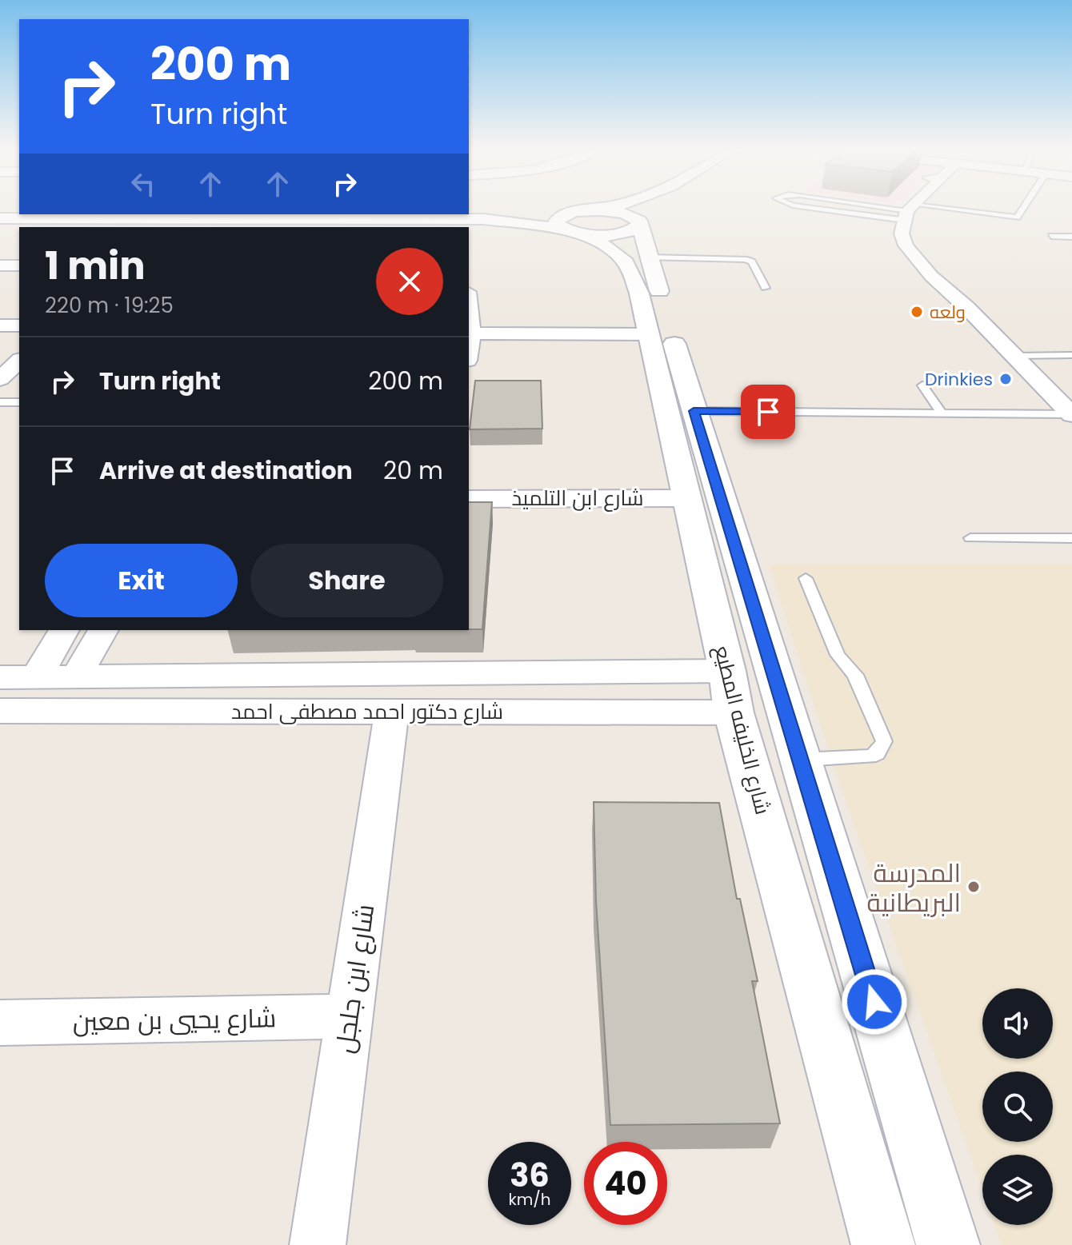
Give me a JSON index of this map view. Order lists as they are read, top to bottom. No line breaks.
{"streets":{"street":["شارع ابن التلميذ","شارع دكتور احمد مصطفى احمد","شارع الخليفه المطيع","شارع ابن جلجل","شارع يحيي بن معين"]},"crossings":[["شارع ابن التلميذ","شارع الخليفه المطيع"],["شارع دكتور احمد مصطفى احمد","شارع الخليفه المطيع"],["شارع دكتور احمد مصطفى احمد","شارع ابن جلجل"],["شارع ابن جلجل","شارع يحيي بن معين"]],"places":["ولعه","Drinkies","المدرسة البريطانية"],"page":{"turn":["200 m","Turn right"],"heading":["1 min","220 m · 19:25"],"list":[{"name":"Turn right","value":"200 m"},{"name":"Arrive at destination","value":"20 m"}],"buttons":["Exit","Share"],"speed":"36 km/h","limit":"40"}}
